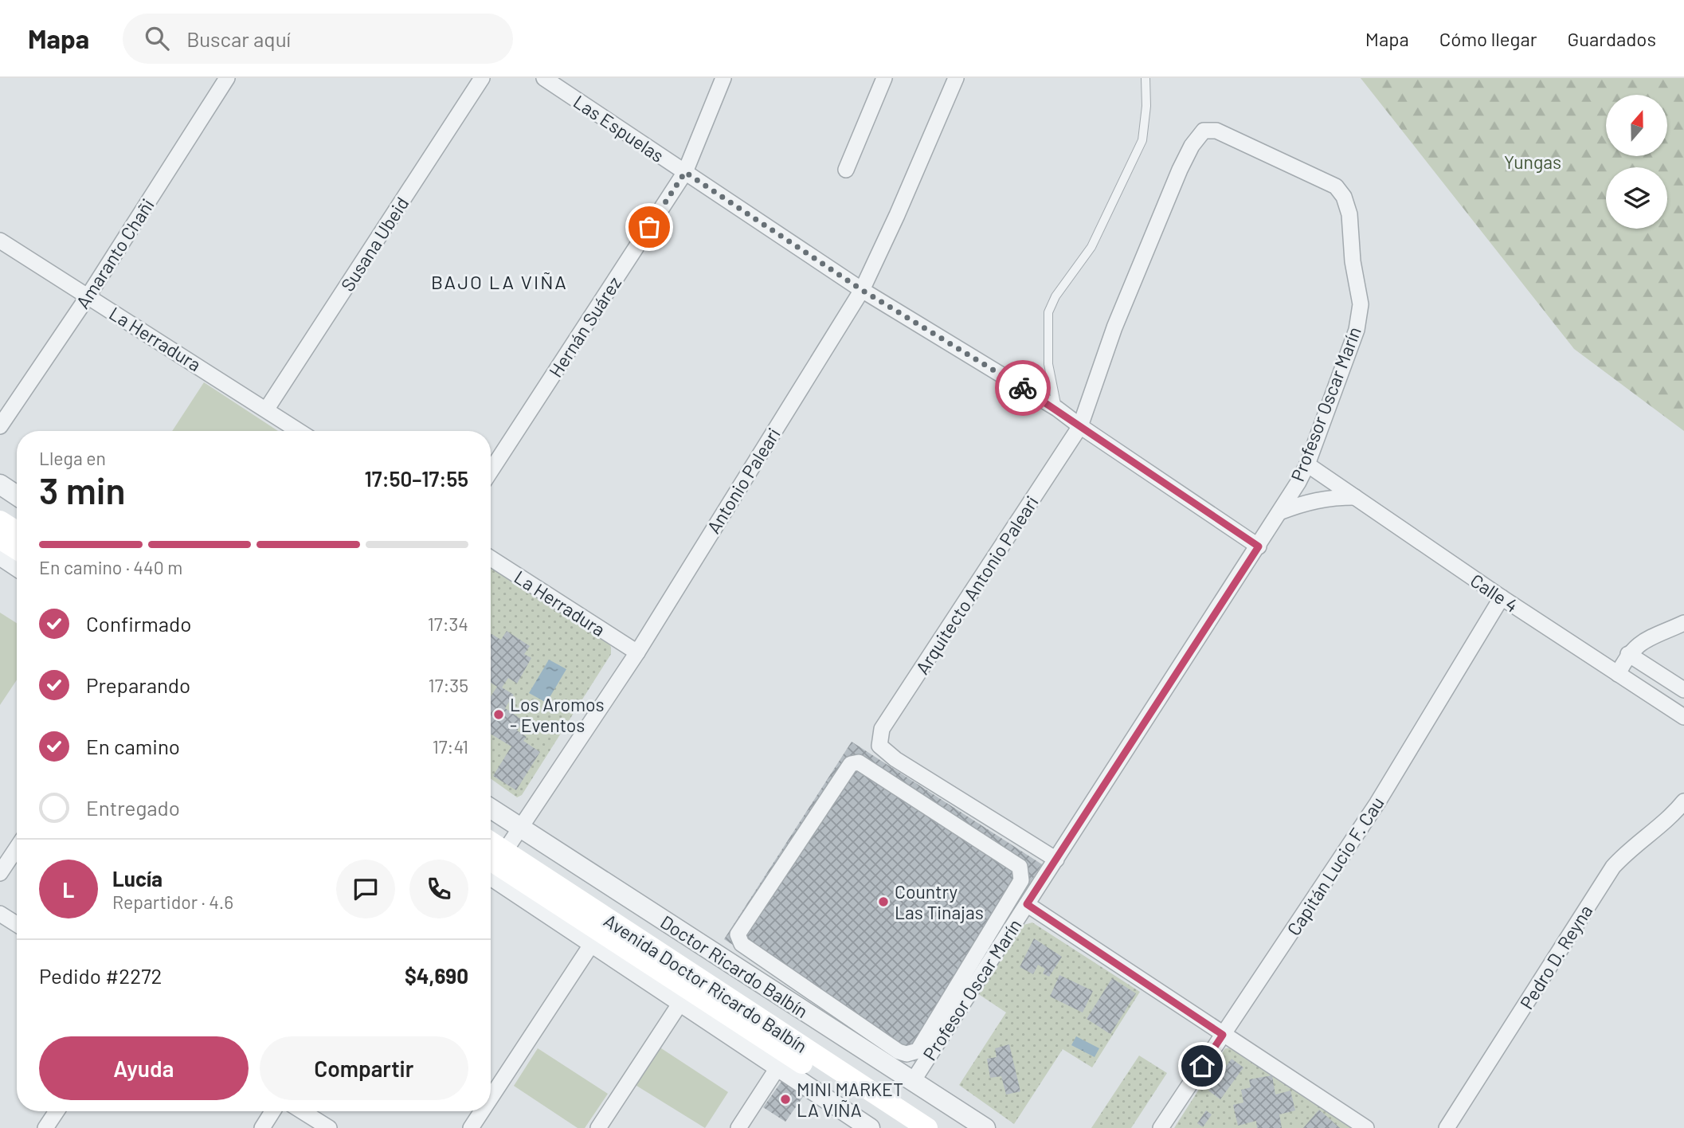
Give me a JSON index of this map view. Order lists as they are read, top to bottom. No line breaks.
{"streets":{"main road":["Avenida Doctor Ricardo Balbín"],"street":["Las Espuelas","Susana Ubeid","Amaranto Chañi","Hernán Suárez","La Herradura","Profesor Oscar Marín","Antonio Paleari","Arquitecto Antonio Paleari","Calle 4","Capitán Lucio F. Cau","Pedro D. Reyna","Doctor Ricardo Balbín"]},"crossings":[["Las Espuelas","Hernán Suárez"],["Las Espuelas","Profesor Oscar Marín"],["Las Espuelas","Antonio Paleari"],["Las Espuelas","Arquitecto Antonio Paleari"],["Susana Ubeid","La Herradura"],["Amaranto Chañi","La Herradura"],["La Herradura","Antonio Paleari"],["Profesor Oscar Marín","Arquitecto Antonio Paleari"],["Profesor Oscar Marín","Calle 4"],["Profesor Oscar Marín","Doctor Ricardo Balbín"],["Antonio Paleari","Doctor Ricardo Balbín"],["Antonio Paleari","Avenida Doctor Ricardo Balbín"],["Calle 4","Capitán Lucio F. Cau"]],"districts":["BAJO LA VIÑA"],"parks":["Yungas"],"places":["Los Aromos - Eventos","Country Las Tinajas","MINI MARKET LA VIÑA"],"north":"top","page":{"header":"Mapa","search":"Buscar aquí","nav":["Mapa","Cómo llegar","Guardados"],"heading":["3 min","Llega en","17:50–17:55"],"panel":["Lucía","Repartidor · 4.6","Pedido #2272","$4,690"],"bar":"En camino · 440 m","list":[["Confirmado","17:34"],["Preparando","17:35"],["En camino","17:41"],"Entregado"],"round":"L","buttons":["Ayuda","Compartir"]}}
